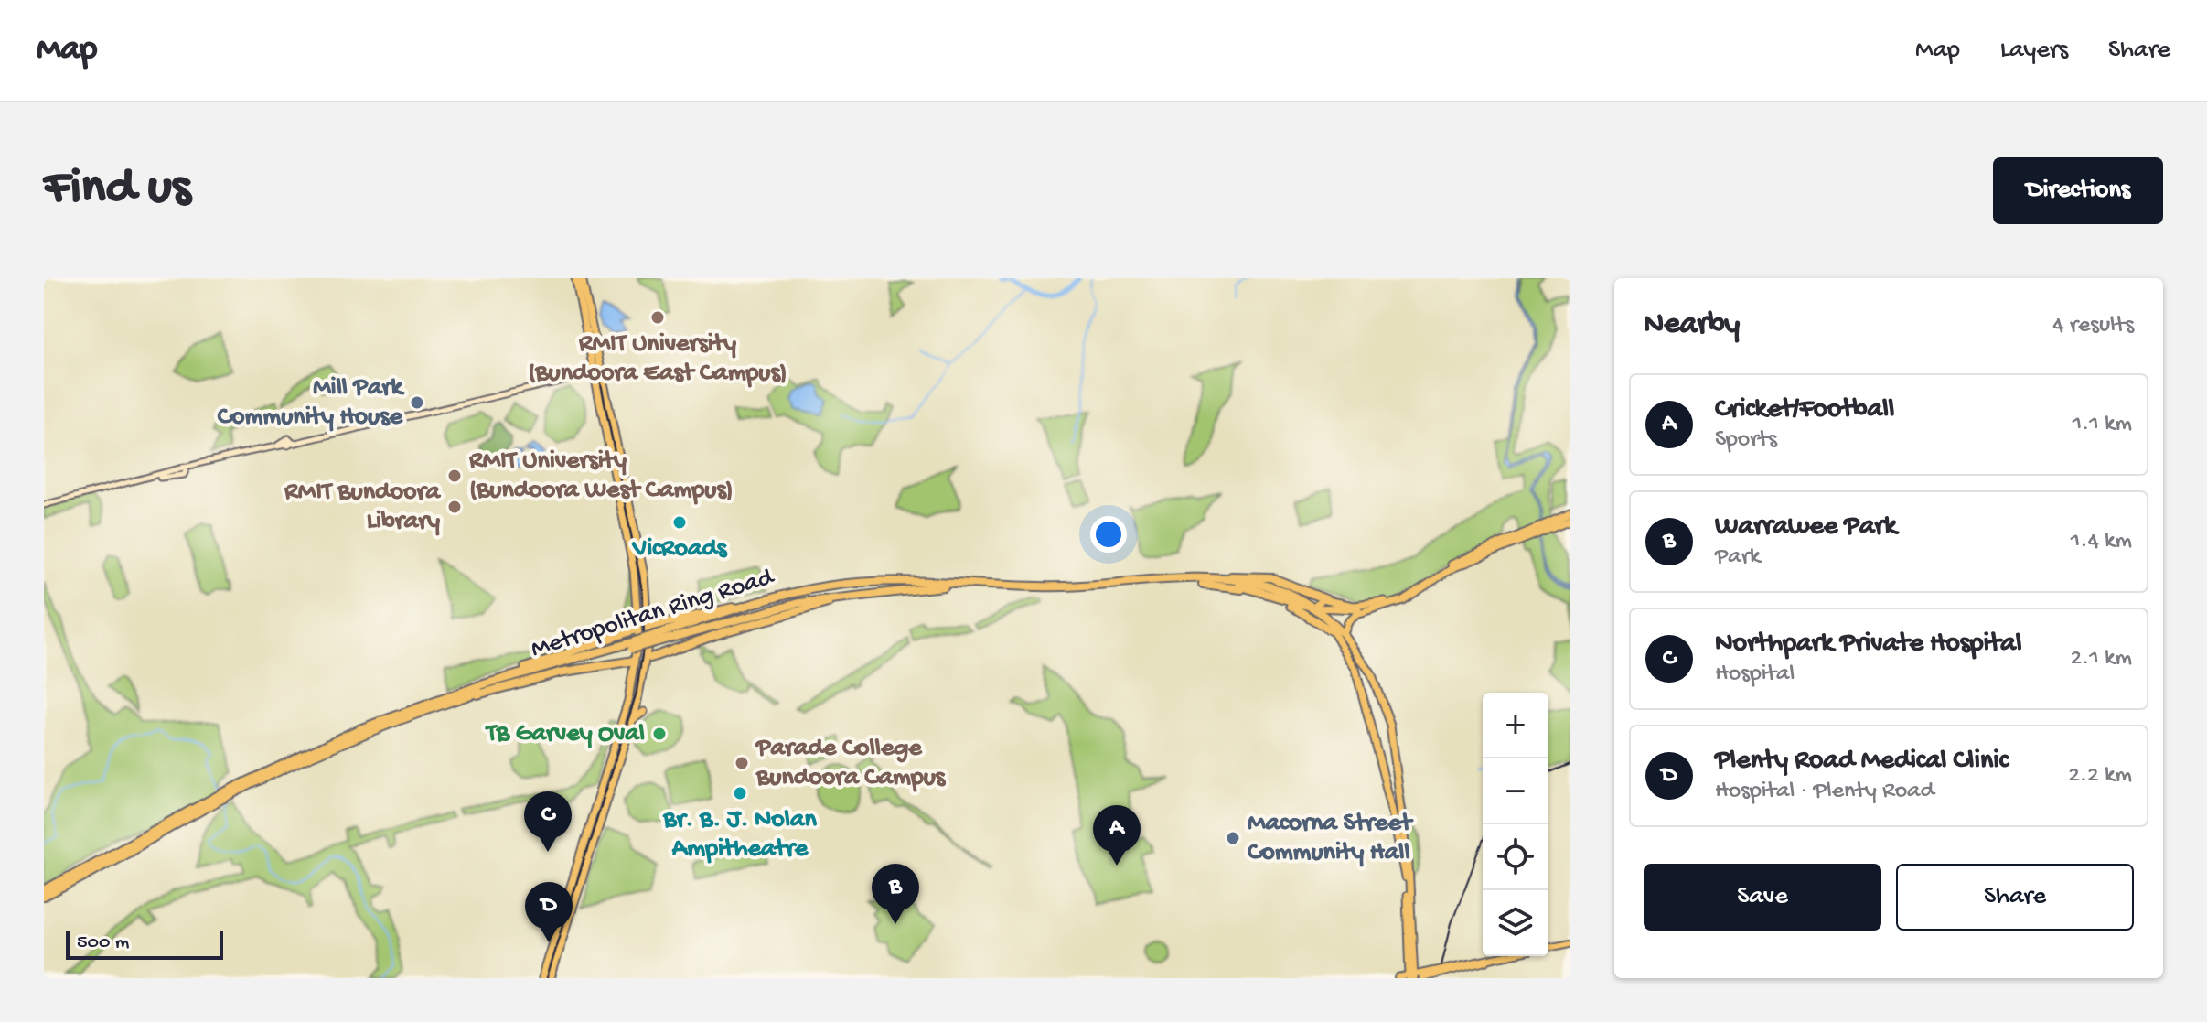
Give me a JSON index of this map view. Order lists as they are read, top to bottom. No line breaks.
{"streets":{"highway":["Metropolitan Ring Road"]},"places":["RMIT University (Bundoora East Campus)","Mill Park Community House","RMIT University (Bundoora West Campus)","RMIT Bundoora Library","VicRoads","TB Garvey Oval","Parade College Bundoora Campus","Br. B. J. Nolan Ampitheatre","Macorna Street Community Hall"],"scale_bar":"500 m","page":{"header":"Map","nav":["Map","Layers","Share"],"buttons":["Directions",["Save","Share"]],"title":"Find us","heading":["Nearby","4 results"],"list":[{"mark":"A","name":"Cricket/Football","note":"Sports","value":"1.1 km"},{"mark":"B","name":"Warrawee Park","note":"Park","value":"1.4 km"},{"mark":"C","name":"Northpark Private Hospital","note":"Hospital","value":"2.1 km"},{"mark":"D","name":"Plenty Road Medical Clinic","note":"Hospital · Plenty Road","value":"2.2 km"}],"map_buttons":["+","−"],"pins":["C","A","B","D"],"scale":"500 m"}}
